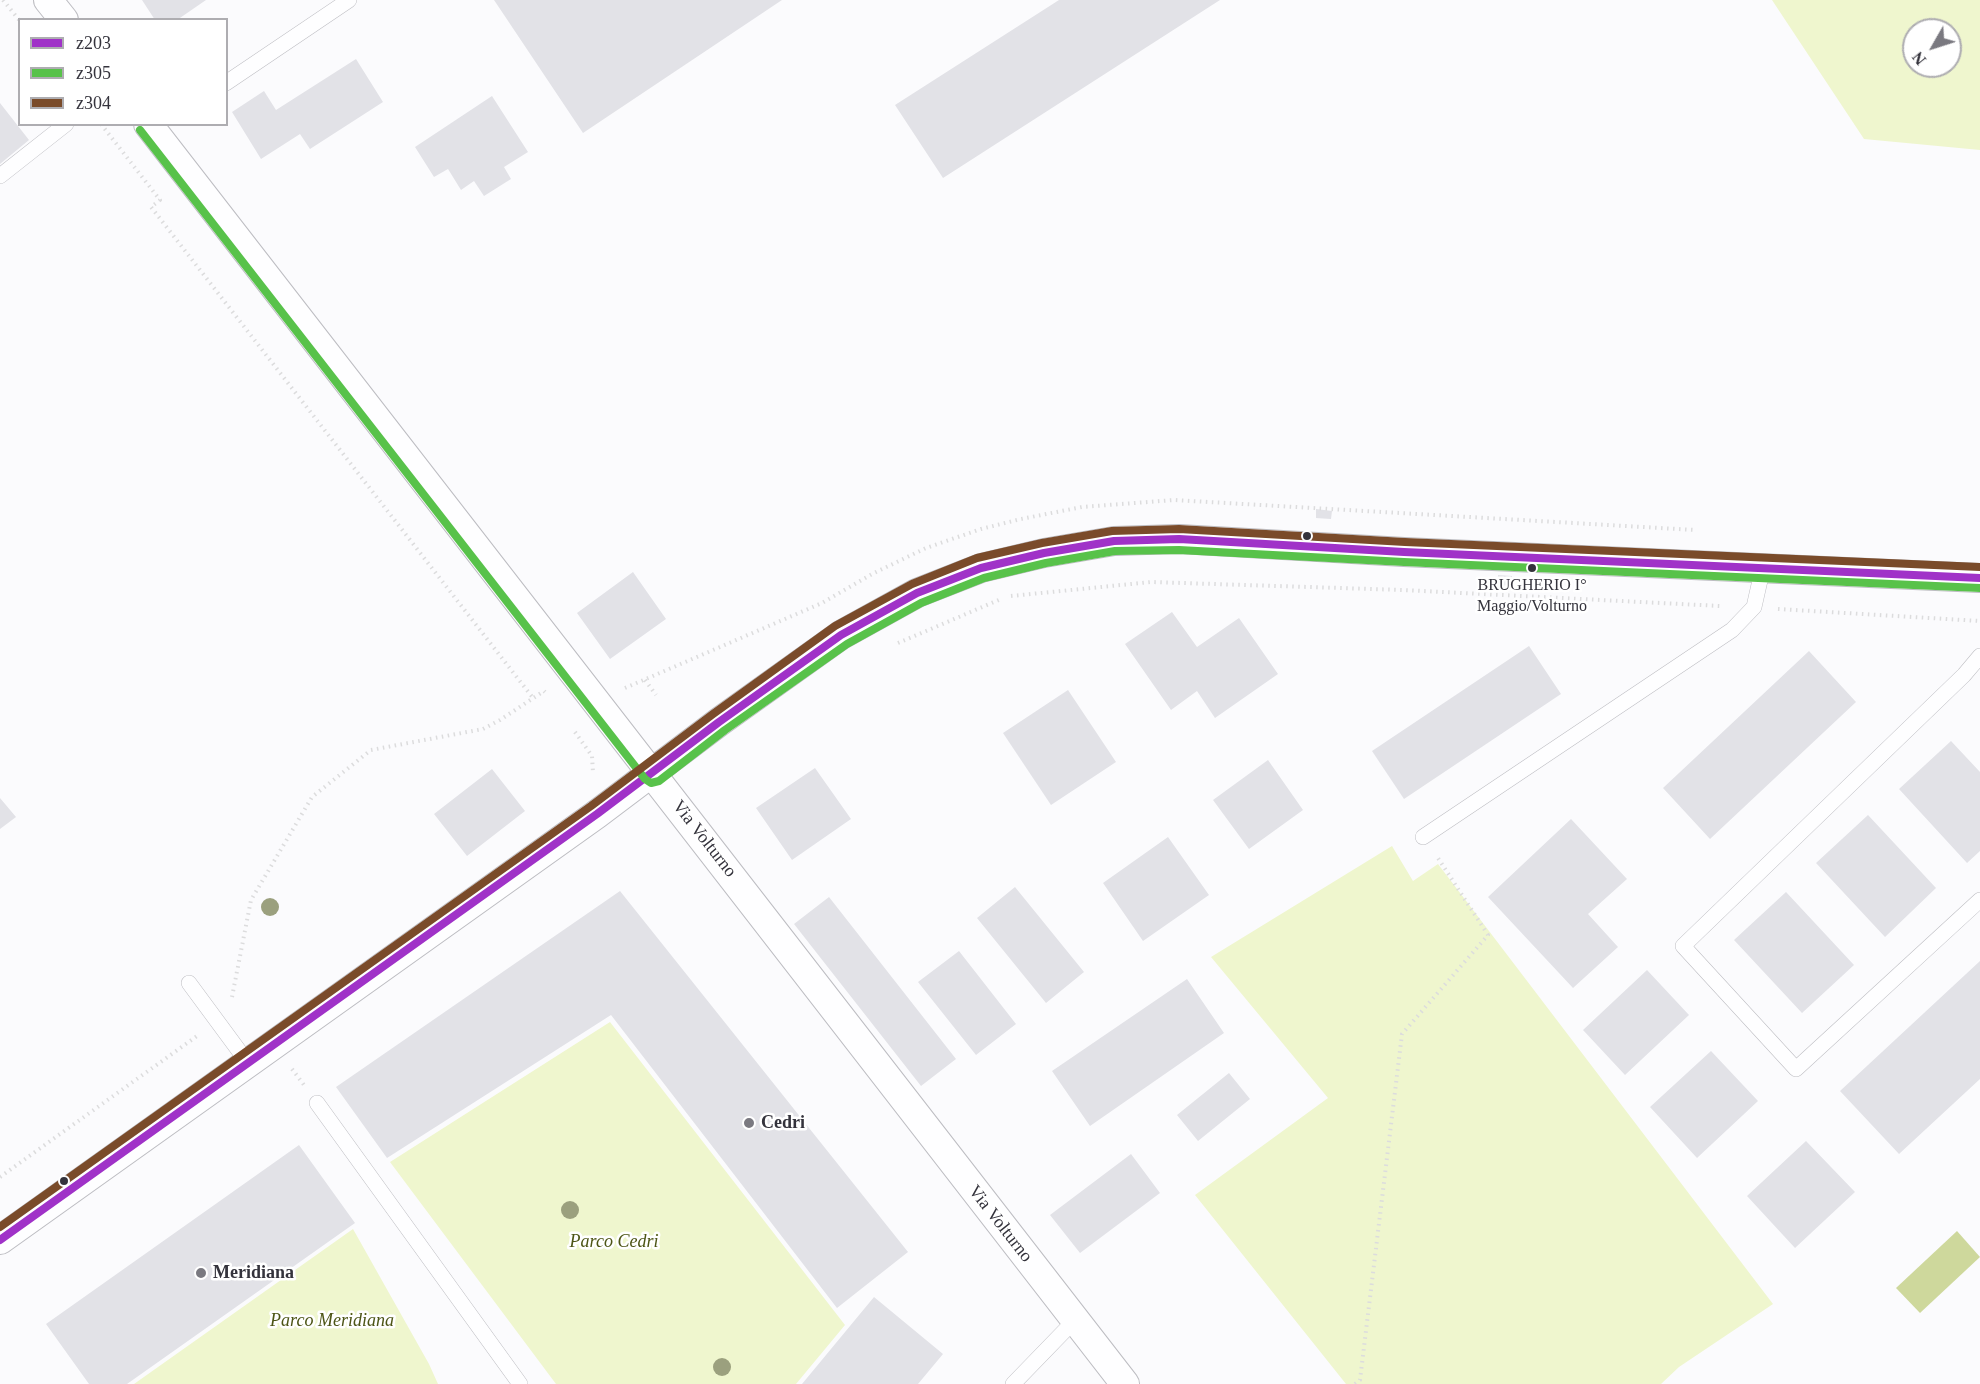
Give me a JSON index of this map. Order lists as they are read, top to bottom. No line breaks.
{"streets":{"street":["Via Volturno"]},"parks":["Parco Cedri","Parco Meridiana"],"places":["BRUGHERIO I° Maggio/Volturno","Cedri","Meridiana"],"lines":["transit line z305","transit line z304","transit line z203"],"legend":["z203","z305","z304"],"north":"bottom left"}
